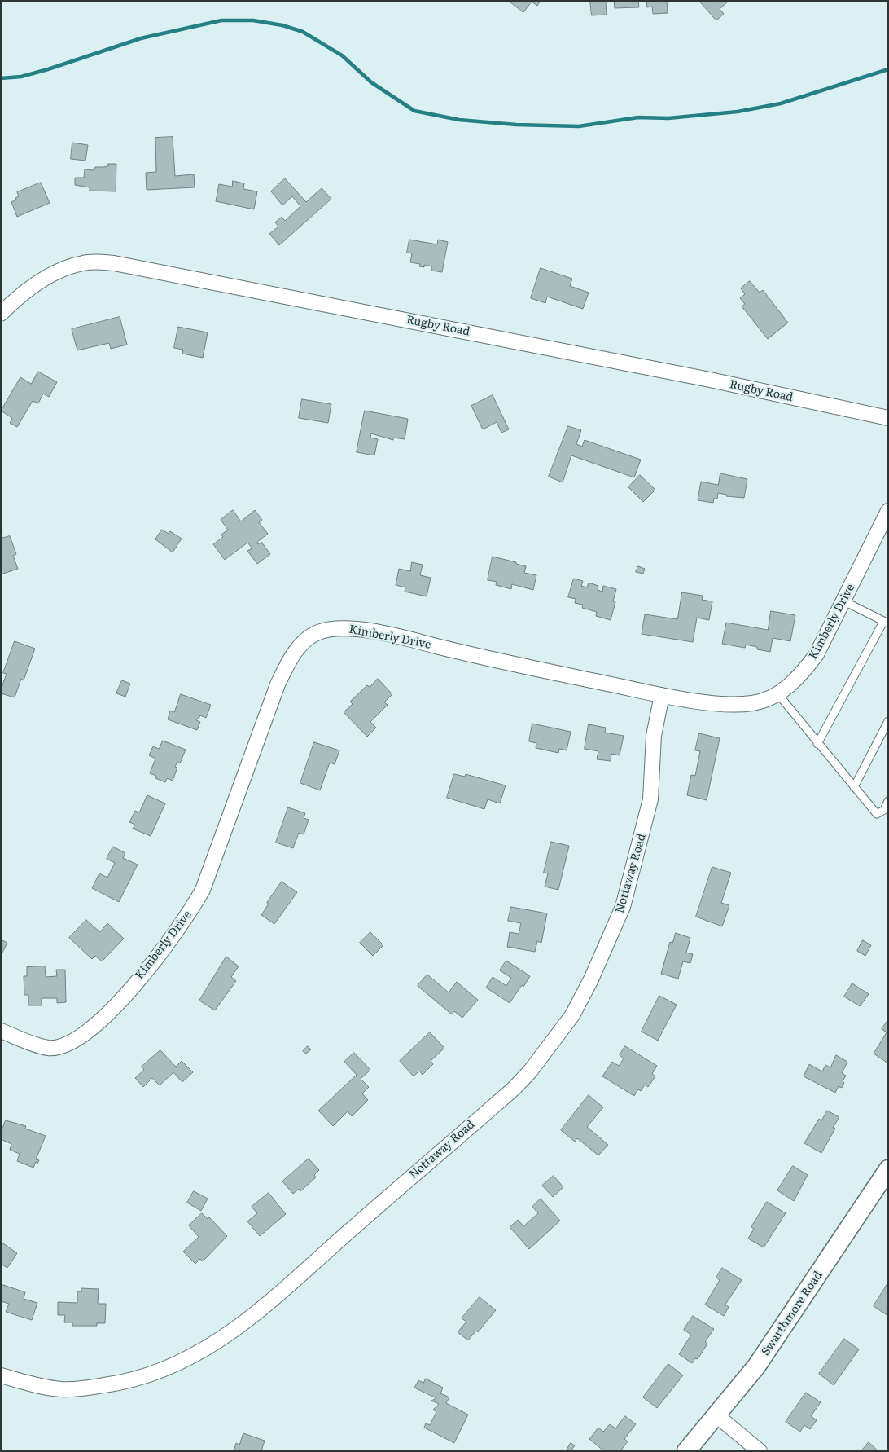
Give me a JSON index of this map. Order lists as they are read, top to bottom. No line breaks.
{"streets":{"street":["Rugby Road","Kimberly Drive","Nottaway Road","Swarthmore Road"]},"crossings":[["Kimberly Drive","Nottaway Road"]]}
